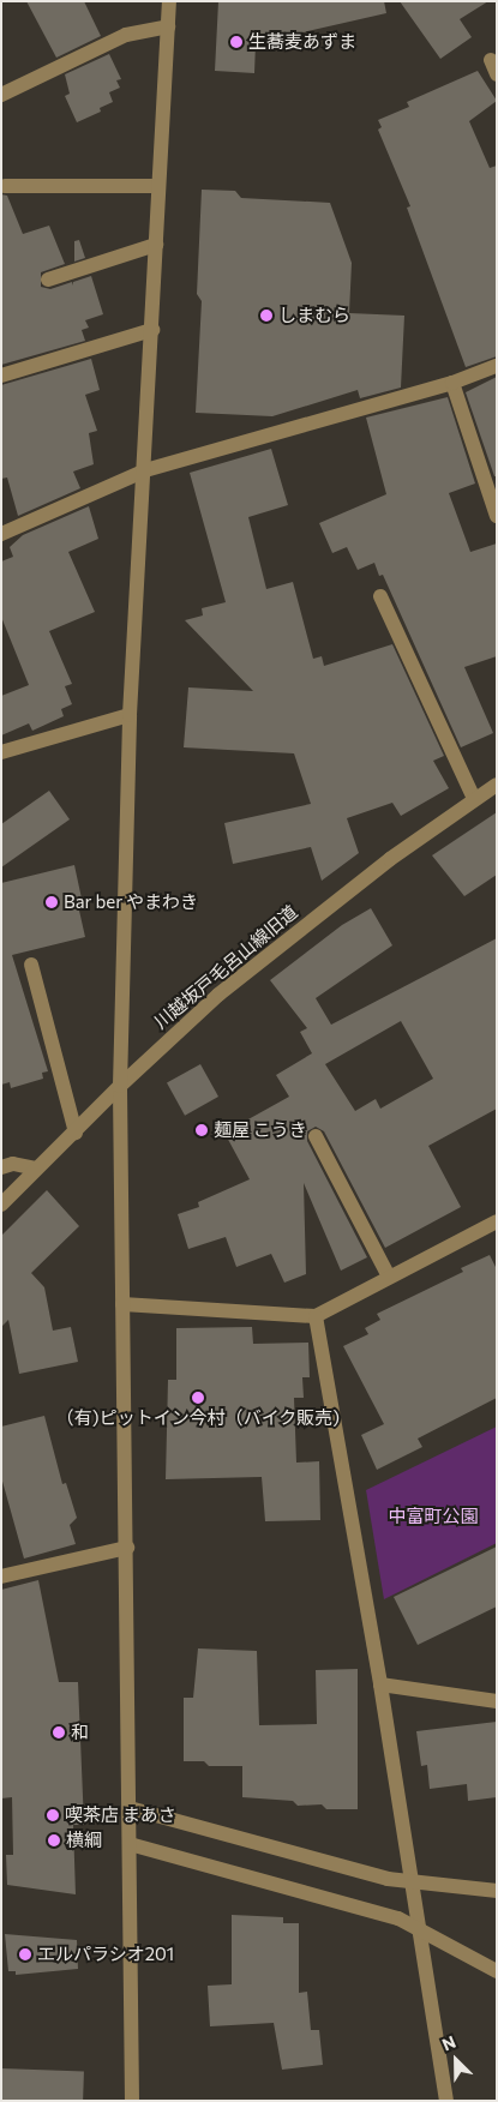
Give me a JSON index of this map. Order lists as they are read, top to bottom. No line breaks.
{"streets":{"street":["川越坂戸毛呂山線旧道"]},"parks":["中富町公園"],"places":["生蕎麦あずま","しまむら","Bar ber やまわき","麺屋 こうき","（有)ピットイン今村（バイク販売)","和","喫茶店 まあさ","横綱","エルパラシオ201"],"north":"top left"}
